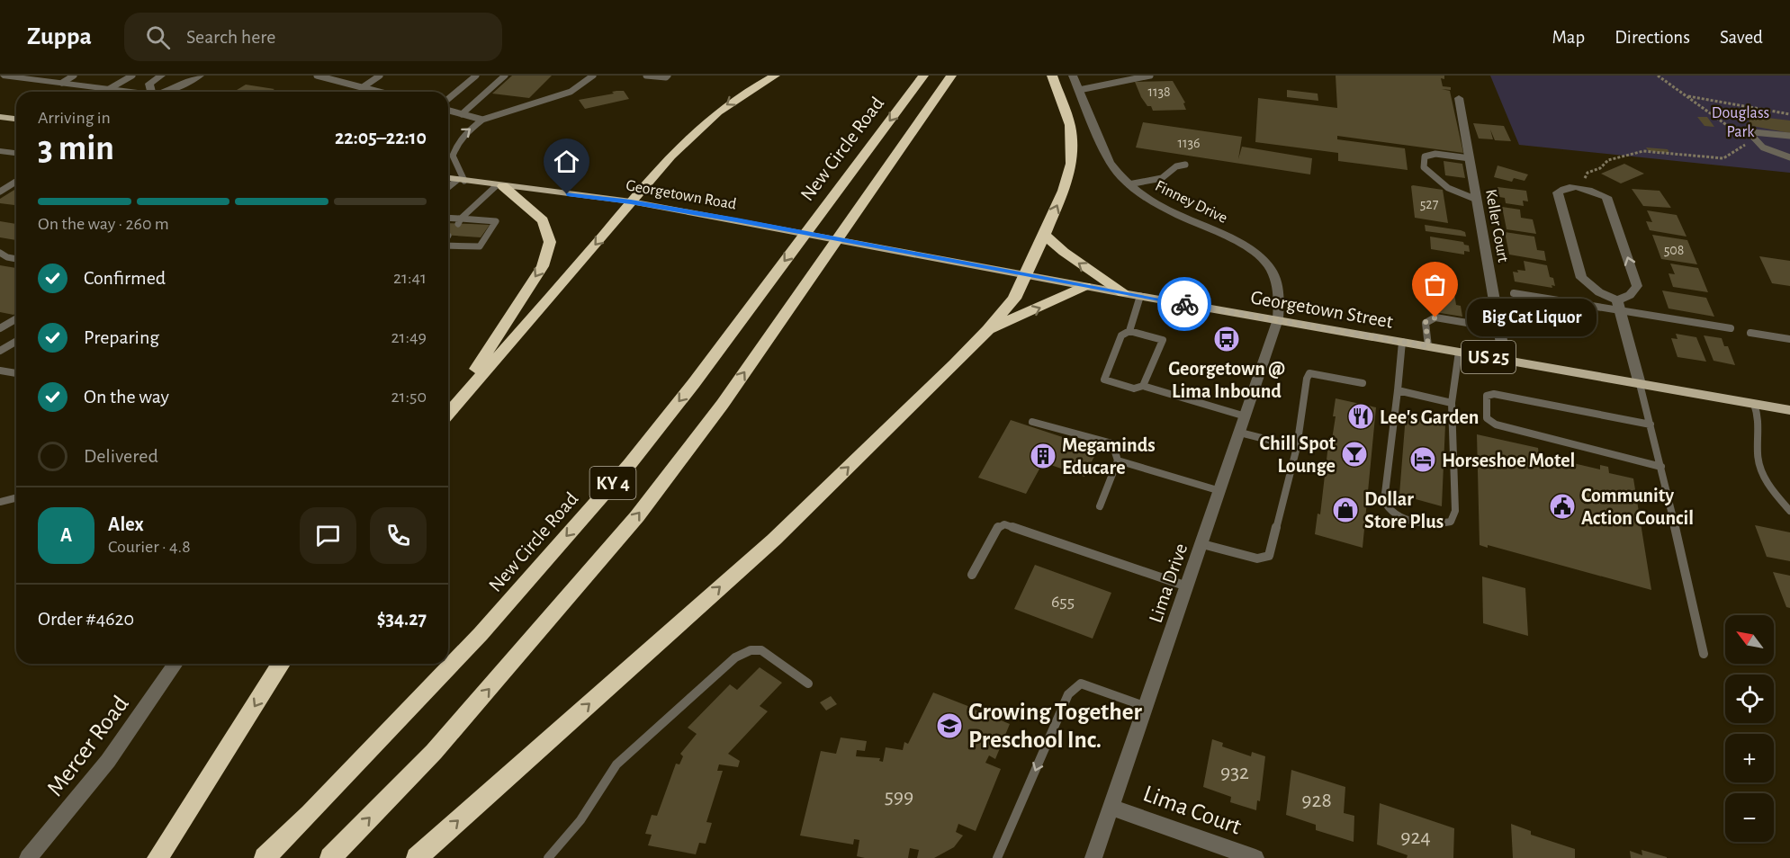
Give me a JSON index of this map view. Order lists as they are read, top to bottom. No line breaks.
{"streets":{"highway":["New Circle Road","KY 4"],"main road":["Georgetown Road","Georgetown Street","US 25"],"street":["Finney Drive","Keller Court","Lima Drive","Mercer Road","Lima Court"]},"crossings":[["Georgetown Road","Georgetown Street"],["Finney Drive","Georgetown Street"],["Finney Drive","Lima Drive"],["Keller Court","Georgetown Street"],["Georgetown Street","Lima Drive"],["Lima Drive","Lima Court"]],"parks":["Douglass Park"],"places":{"other":["Big Cat Liquor"],"bus stop":["Georgetown @ Lima Inbound"],"restaurant":["Lee's Garden"],"bar":["Chill Spot Lounge"],"building":["Megaminds Educare"],"hotel":["Horseshoe Motel"],"public building":["Community Action Council"],"shop":["Dollar Store Plus"],"school or university":["Growing Together Preschool Inc."]},"house_numbers":["1138","1136","527","508","655","932","599","928","924"],"north":"top left","page":{"header":"Zuppa","search":"Search here","nav":["Map","Directions","Saved"],"heading":["3 min","Arriving in","22:05–22:10"],"panel":["Alex","Courier · 4.8","Order #4620","$34.27"],"bar":"On the way · 260 m","list":[["Confirmed","21:41"],["Preparing","21:49"],["On the way","21:50"],"Delivered"],"bubble":"Big Cat Liquor","round":"A","map_buttons":["+","−"]}}
